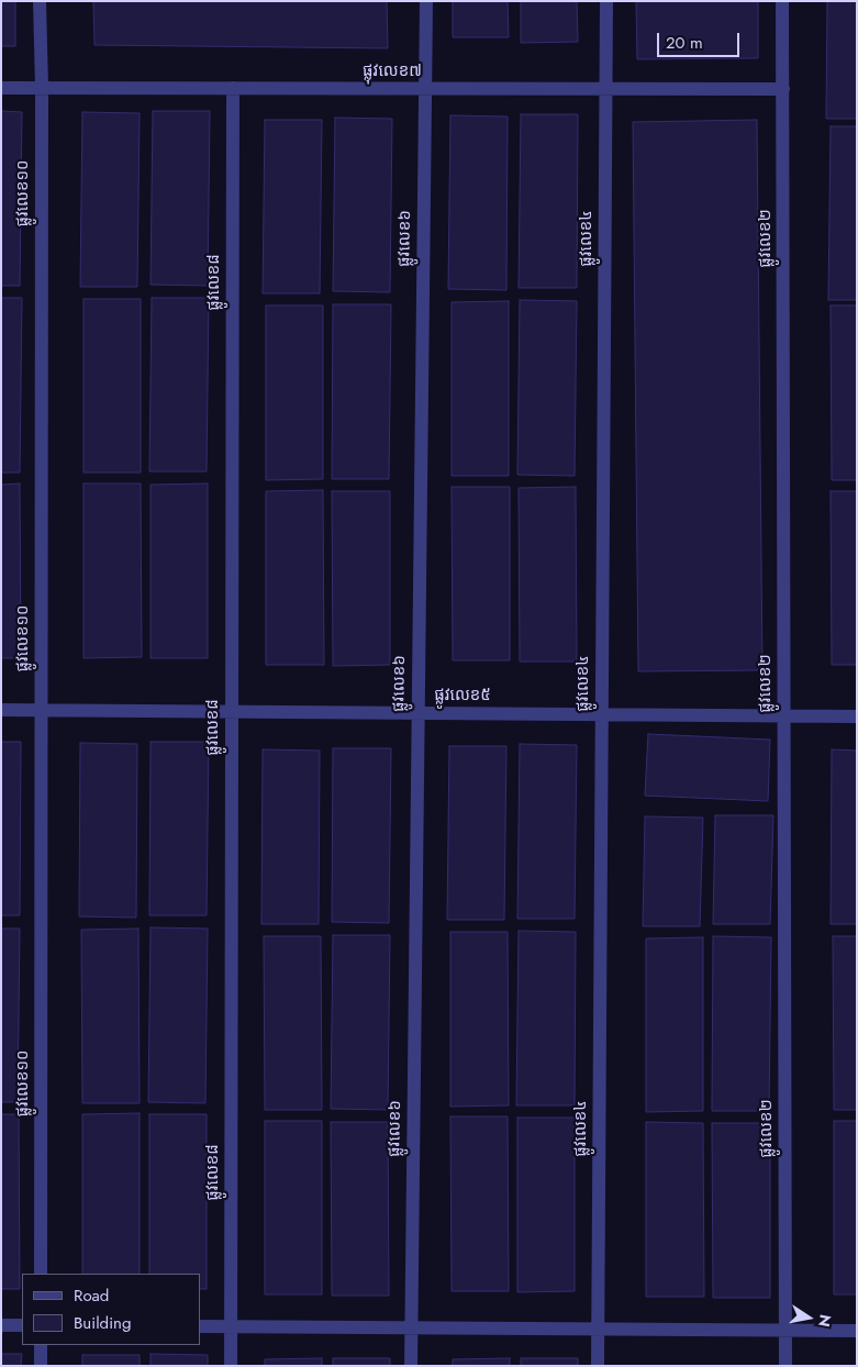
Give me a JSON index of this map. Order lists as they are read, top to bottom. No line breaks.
{"streets":{"street":["ផ្លុវលេខ៧","ផ្លូវលេខ១០","ផ្លូវលេខ៦","ផ្លូវលេខ៤","ផ្លូវលេខ២","ផ្លូវលេខ៨","ផ្លូវលេខ៥"]},"crossings":[["ផ្លុវលេខ៧","ផ្លូវលេខ១០"],["ផ្លុវលេខ៧","ផ្លូវលេខ៦"],["ផ្លុវលេខ៧","ផ្លូវលេខ៤"],["ផ្លុវលេខ៧","ផ្លូវលេខ២"],["ផ្លុវលេខ៧","ផ្លូវលេខ៨"],["ផ្លូវលេខ១០","ផ្លូវលេខ៥"],["ផ្លូវលេខ៦","ផ្លូវលេខ៥"],["ផ្លូវលេខ៤","ផ្លូវលេខ៥"],["ផ្លូវលេខ២","ផ្លូវលេខ៥"],["ផ្លូវលេខ៨","ផ្លូវលេខ៥"]],"legend":["Road","Building"],"scale_bar":"20 m","north":"right"}
